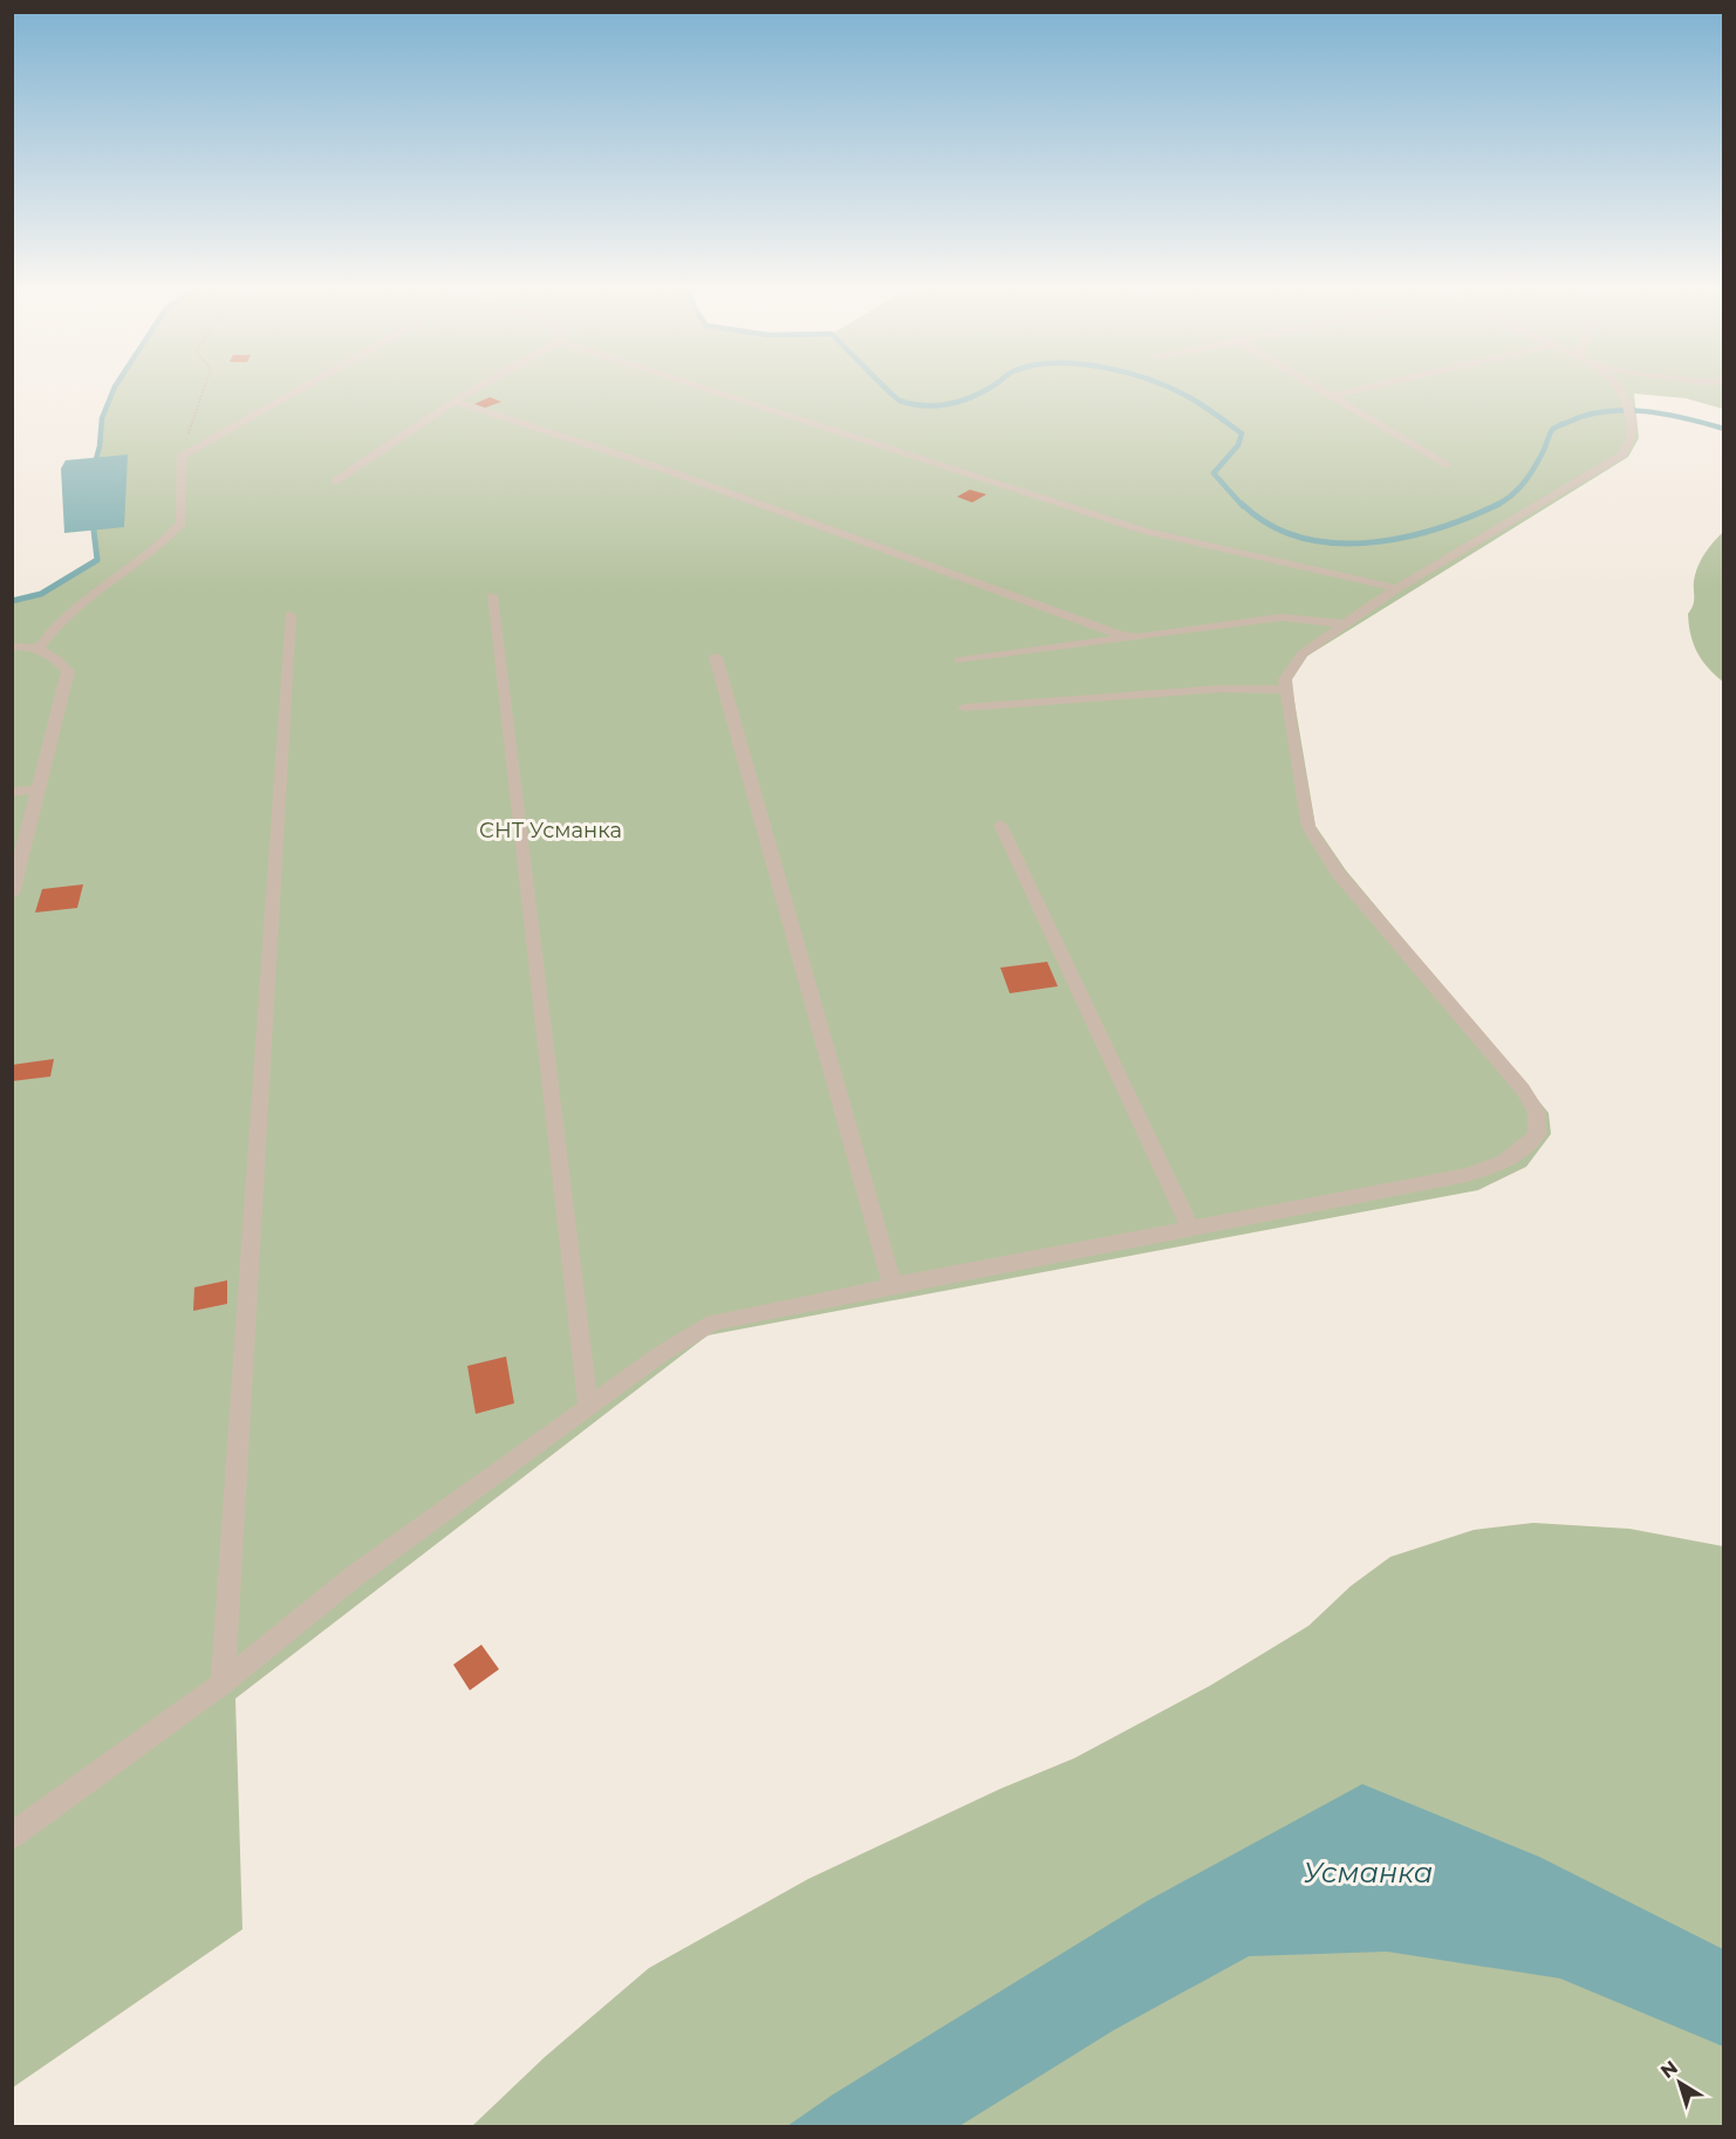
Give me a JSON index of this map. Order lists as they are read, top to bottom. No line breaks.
{"water":["Усманка"],"parks":["СНТ Усманка"],"north":"top left"}
